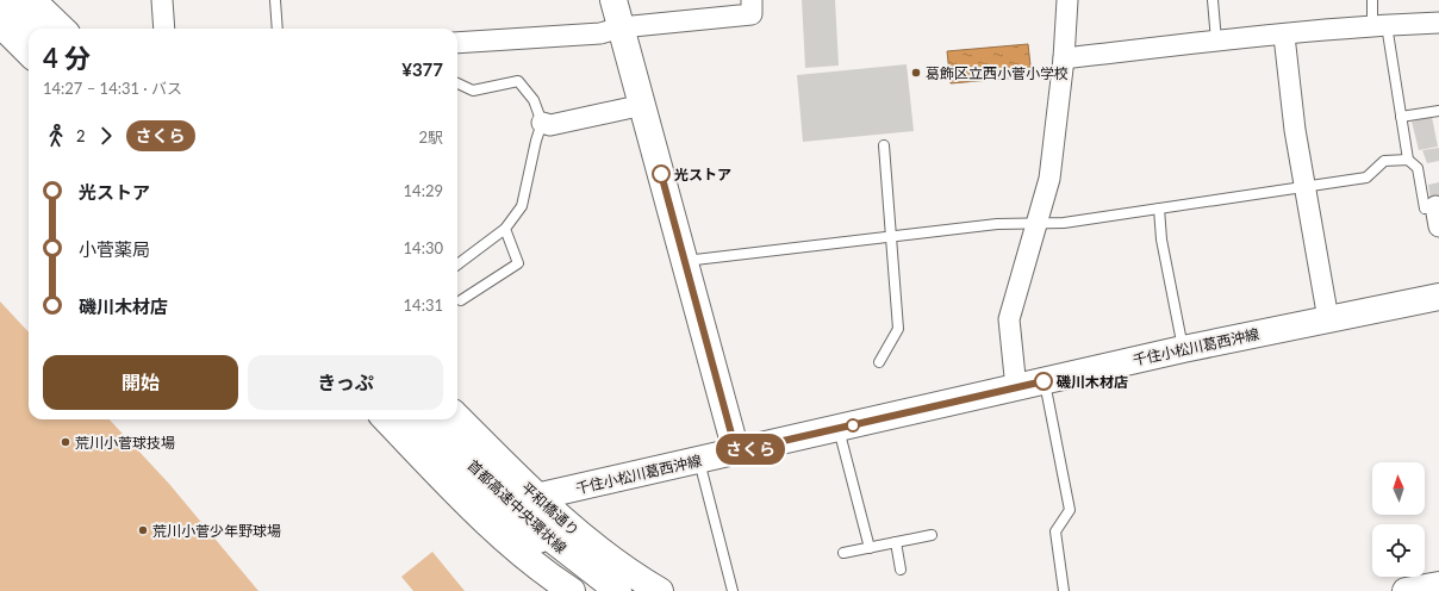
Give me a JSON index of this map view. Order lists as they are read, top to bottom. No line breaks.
{"streets":{"main road":["千住小松川葛西沖線","首都高速中央環状線","平和橋通り"]},"crossings":[["千住小松川葛西沖線","平和橋通り"]],"places":["葛飾区立西小菅小学校","光ストア","磯川木材店","荒川小菅球技場","荒川小菅少年野球場"],"lines":["bus line さくら"],"north":"top","page":{"on_map":"さくら","heading":["4 分","14:27 – 14:31 · バス","¥377"],"legs":["2","さくら","2駅"],"list":[{"name":"光ストア","value":"14:29"},{"name":"小菅薬局","value":"14:30"},{"name":"磯川木材店","value":"14:31"}],"buttons":["開始","きっぷ"]}}
